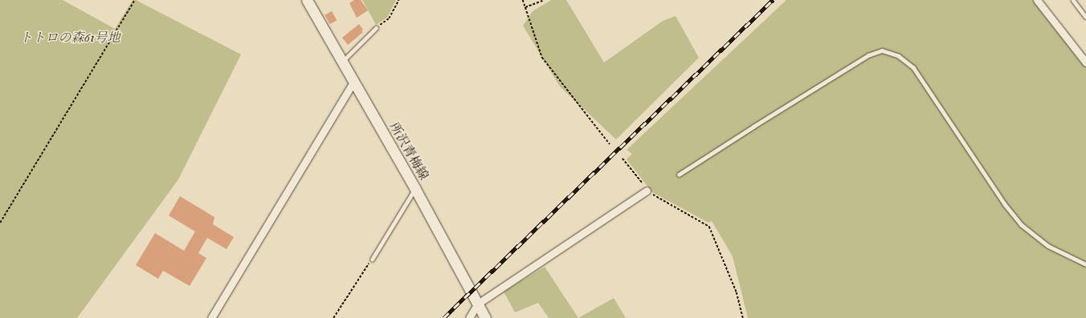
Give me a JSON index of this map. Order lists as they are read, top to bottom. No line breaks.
{"streets":{"main road":["所沢青梅線"]},"parks":["トトロの森61号地"]}
